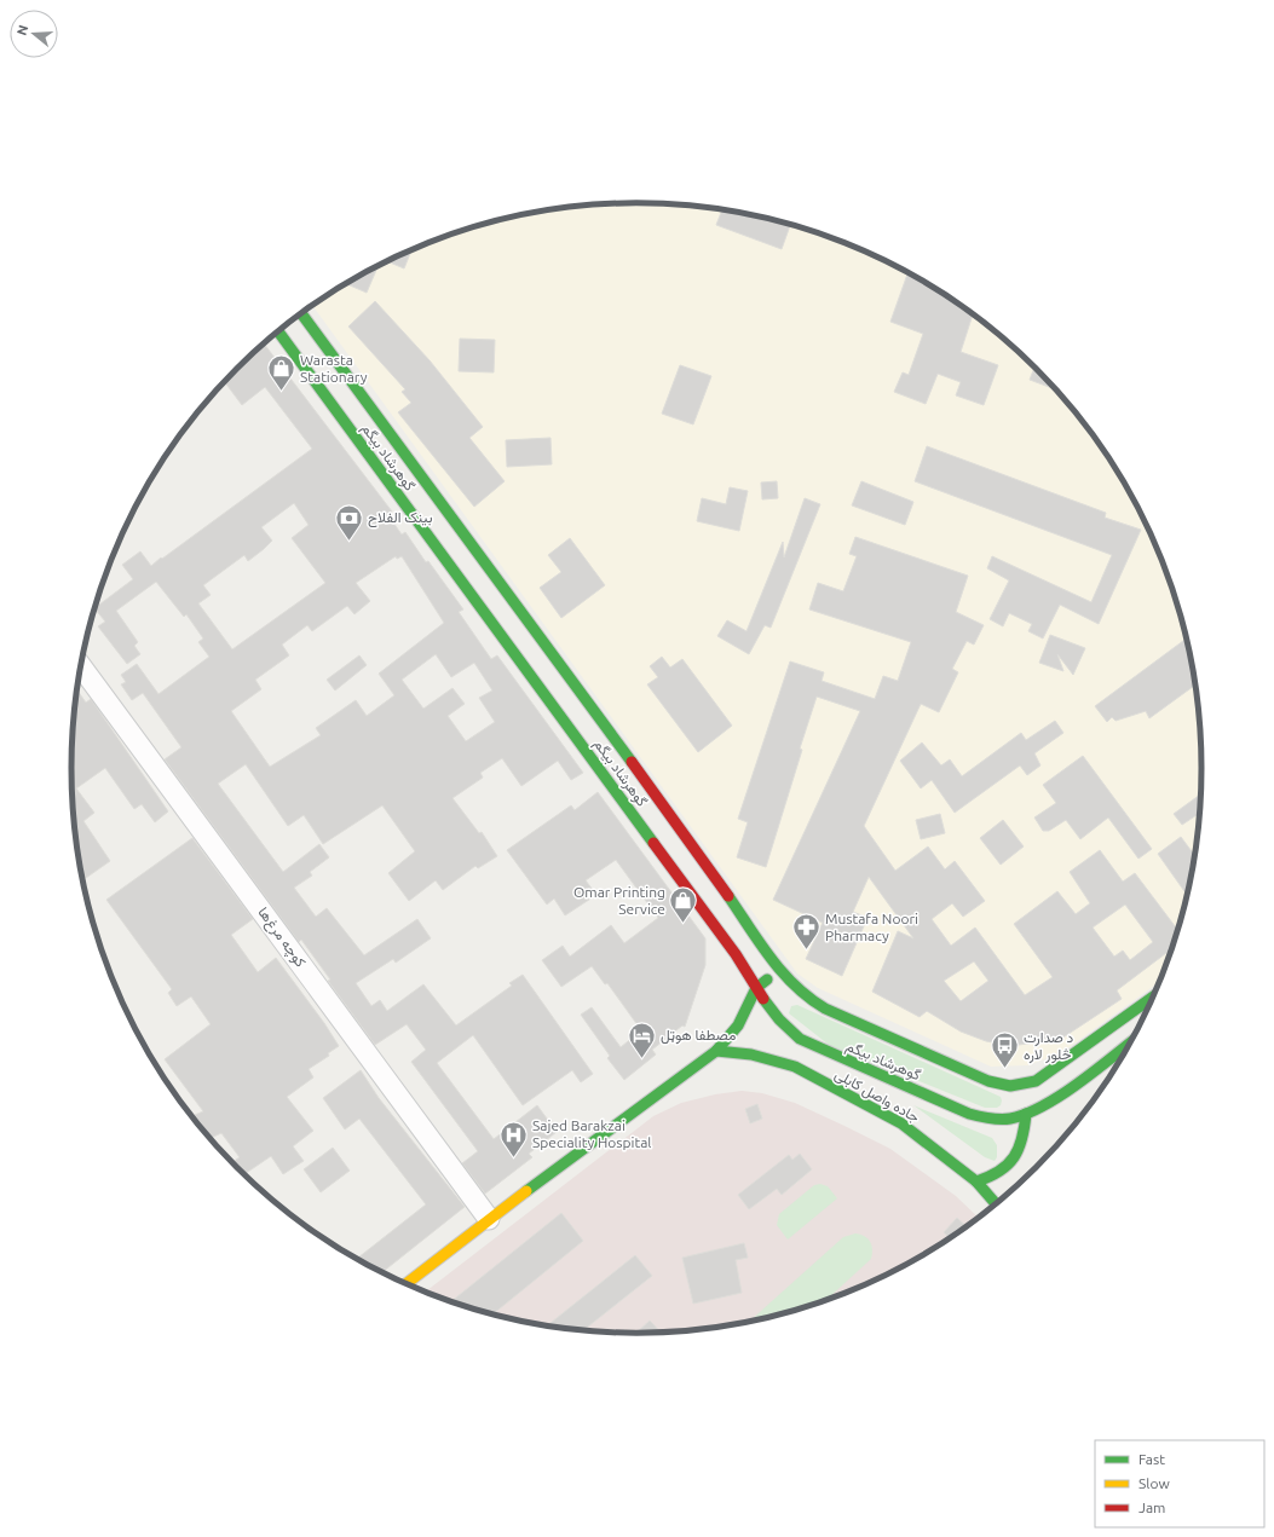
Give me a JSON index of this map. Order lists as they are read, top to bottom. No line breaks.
{"streets":{"main road":["گوهرشاد بیگم","جاده واصل کابلی"],"street":["کوچه مرغ‌ها"]},"places":{"shop":["Warasta Stationary","Omar Printing Service"],"bank":["بینک الفلاح"],"pharmacy":["Mustafa Noori Pharmacy"],"hotel":["مصطفا هوټل"],"bus stop":["د صدارت څلور لاره"],"hospital":["Sajed Barakzai Speciality Hospital"]},"legend":["Fast","Slow","Jam"],"north":"left"}
